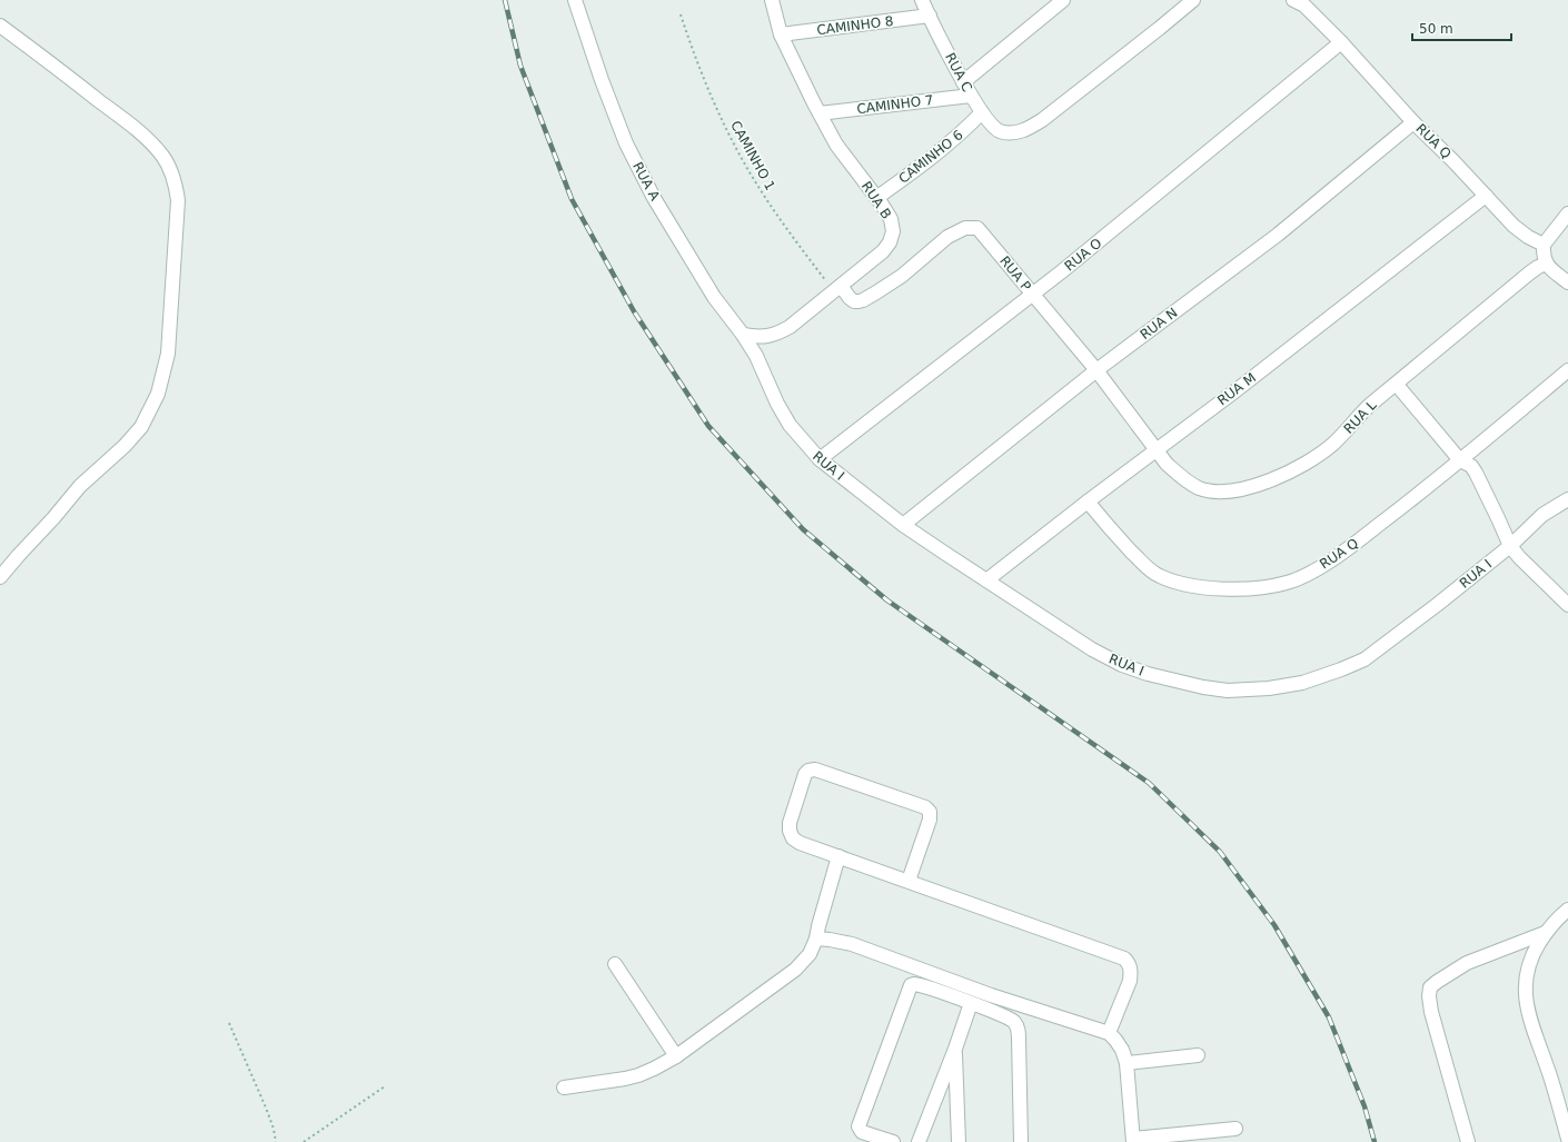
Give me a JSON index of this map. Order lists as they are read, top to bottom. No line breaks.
{"streets":{"street":["CAMINHO 8","RUA C","CAMINHO 7","RUA Q","CAMINHO 6","RUA A","RUA B","RUA O","RUA P","RUA N","RUA M","RUA L","RUA I"],"path":["CAMINHO 1"]},"crossings":[["CAMINHO 8","RUA C"],["CAMINHO 8","RUA B"],["RUA C","CAMINHO 7"],["RUA C","CAMINHO 6"],["CAMINHO 7","RUA B"],["RUA Q","RUA O"],["RUA Q","RUA N"],["RUA Q","RUA M"],["CAMINHO 1","RUA B"],["CAMINHO 1","RUA P"],["CAMINHO 6","RUA B"],["RUA A","RUA B"],["RUA A","RUA I"],["RUA B","RUA P"],["RUA B","RUA I"],["RUA O","RUA P"],["RUA O","RUA I"],["RUA P","RUA N"],["RUA P","RUA M"],["RUA P","RUA L"],["RUA N","RUA I"],["RUA M","RUA L"],["RUA M","RUA I"]],"scale_bar":"50 m"}
